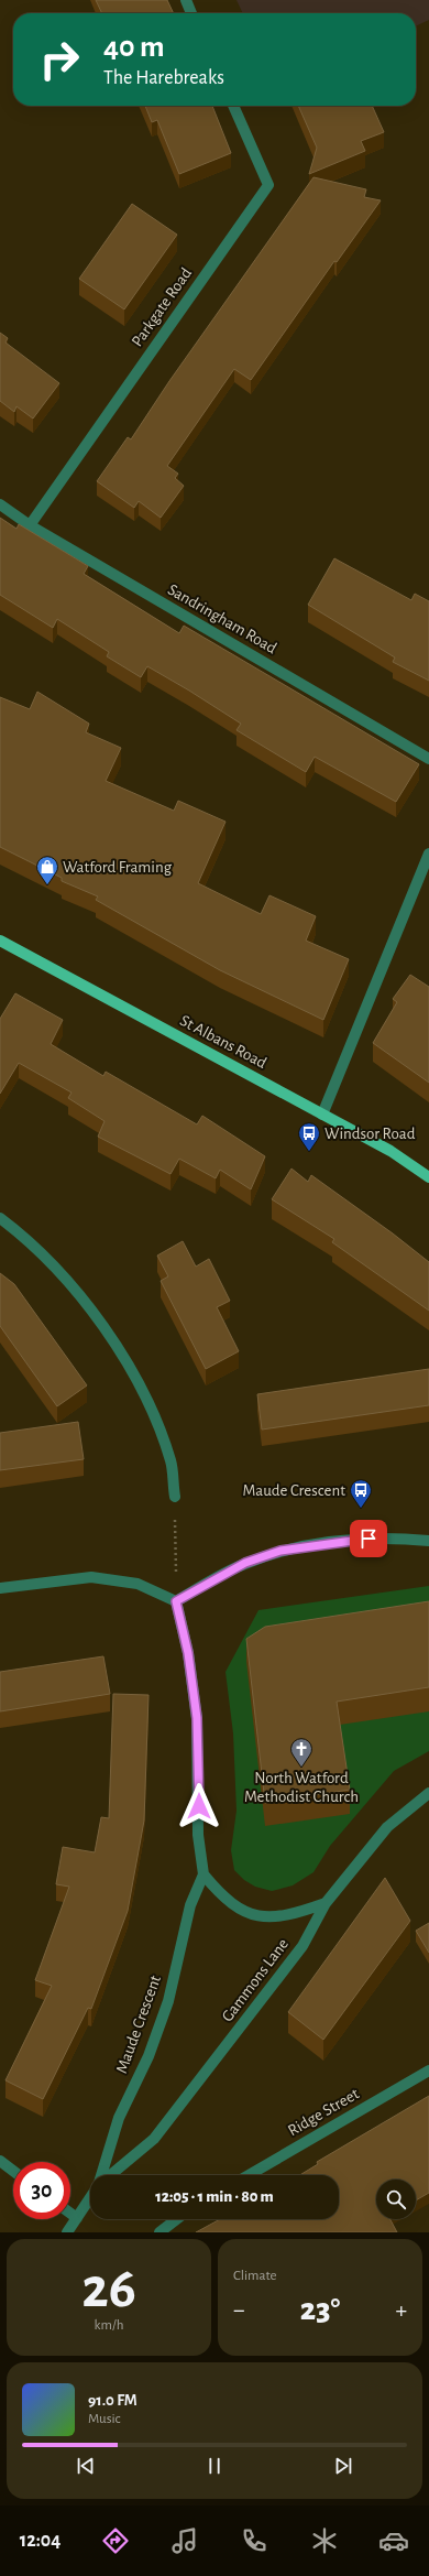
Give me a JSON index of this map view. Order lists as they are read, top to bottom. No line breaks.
{"streets":{"main road":["St Albans Road"],"street":["Parkgate Road","Sandringham Road","Gammons Lane","Maude Crescent","Ridge Street"]},"crossings":[["Parkgate Road","Sandringham Road"]],"places":{"shop":["Watford Framing"],"bus stop":["Windsor Road","Maude Crescent"],"church":["North Watford Methodist Church"]},"page":{"turn":["40 m","The Harebreaks"],"limit":"30","trip":"12:05 · 1 min · 80 m","tile":[["26","km/h"],"Climate"],"heat":["−","23°","+"],"song":["91.0 FM","Music"],"tabs":"12:04"}}
